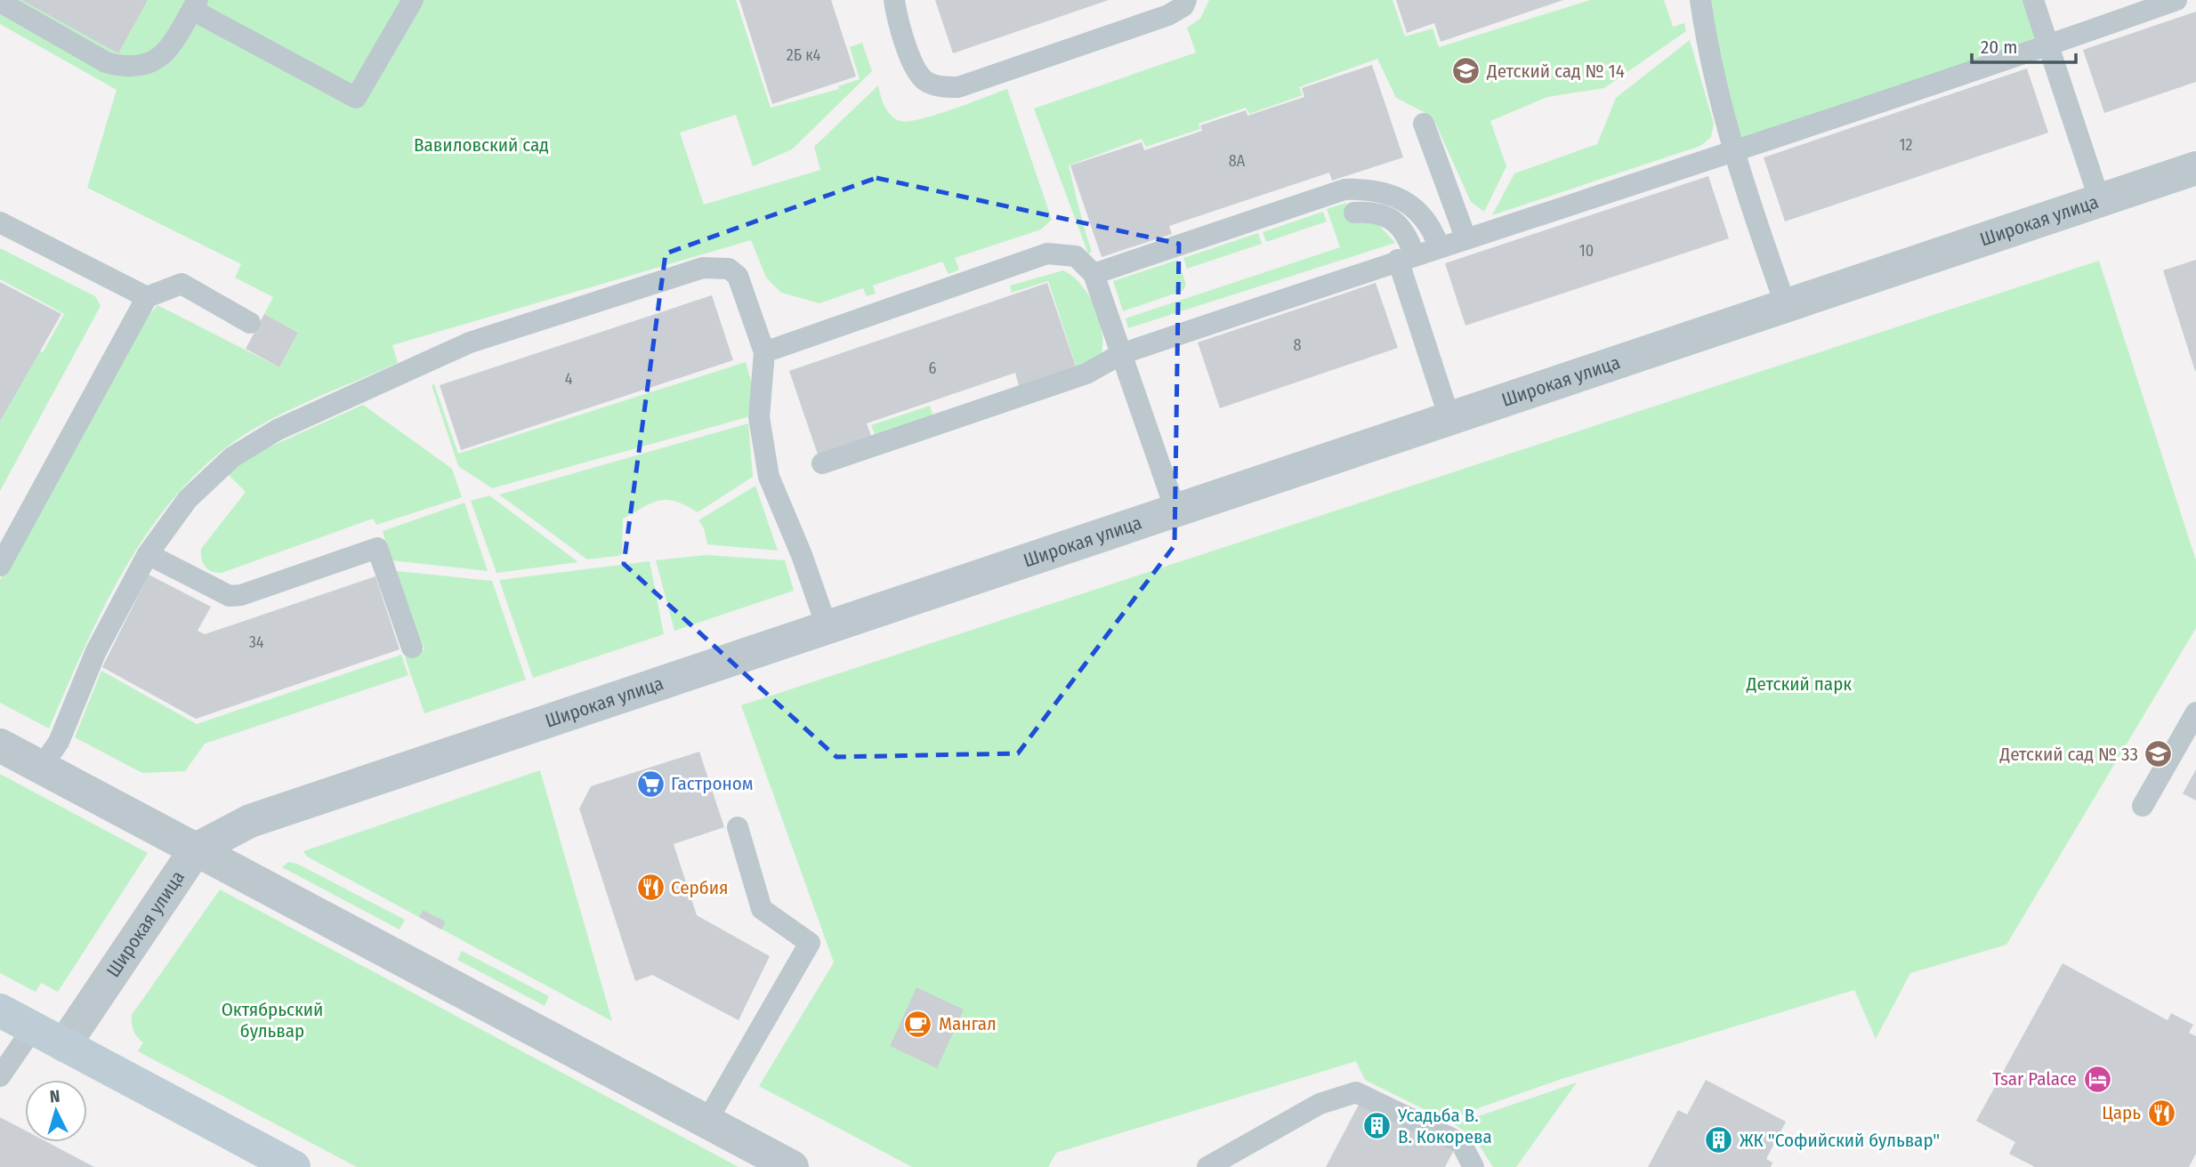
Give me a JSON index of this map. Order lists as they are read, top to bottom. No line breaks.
{"streets":{"street":["Широкая улица"]},"parks":["Вавиловский сад","Детский парк","Октябрьский бульвар"],"places":{"school or university":["Детский сад № 14","Детский сад № 33"],"supermarket":["Гастроном"],"restaurant":["Сербия","Царь"],"cafe":["Мангал"],"hotel":["Tsar Palace"],"building":["Усадьба В. В. Кокорева","ЖК \"Софийский бульвар\""]},"house_numbers":["2Б к4","12","8А","10","8","6","4","34"],"scale_bar":"20 m","north":"top"}
